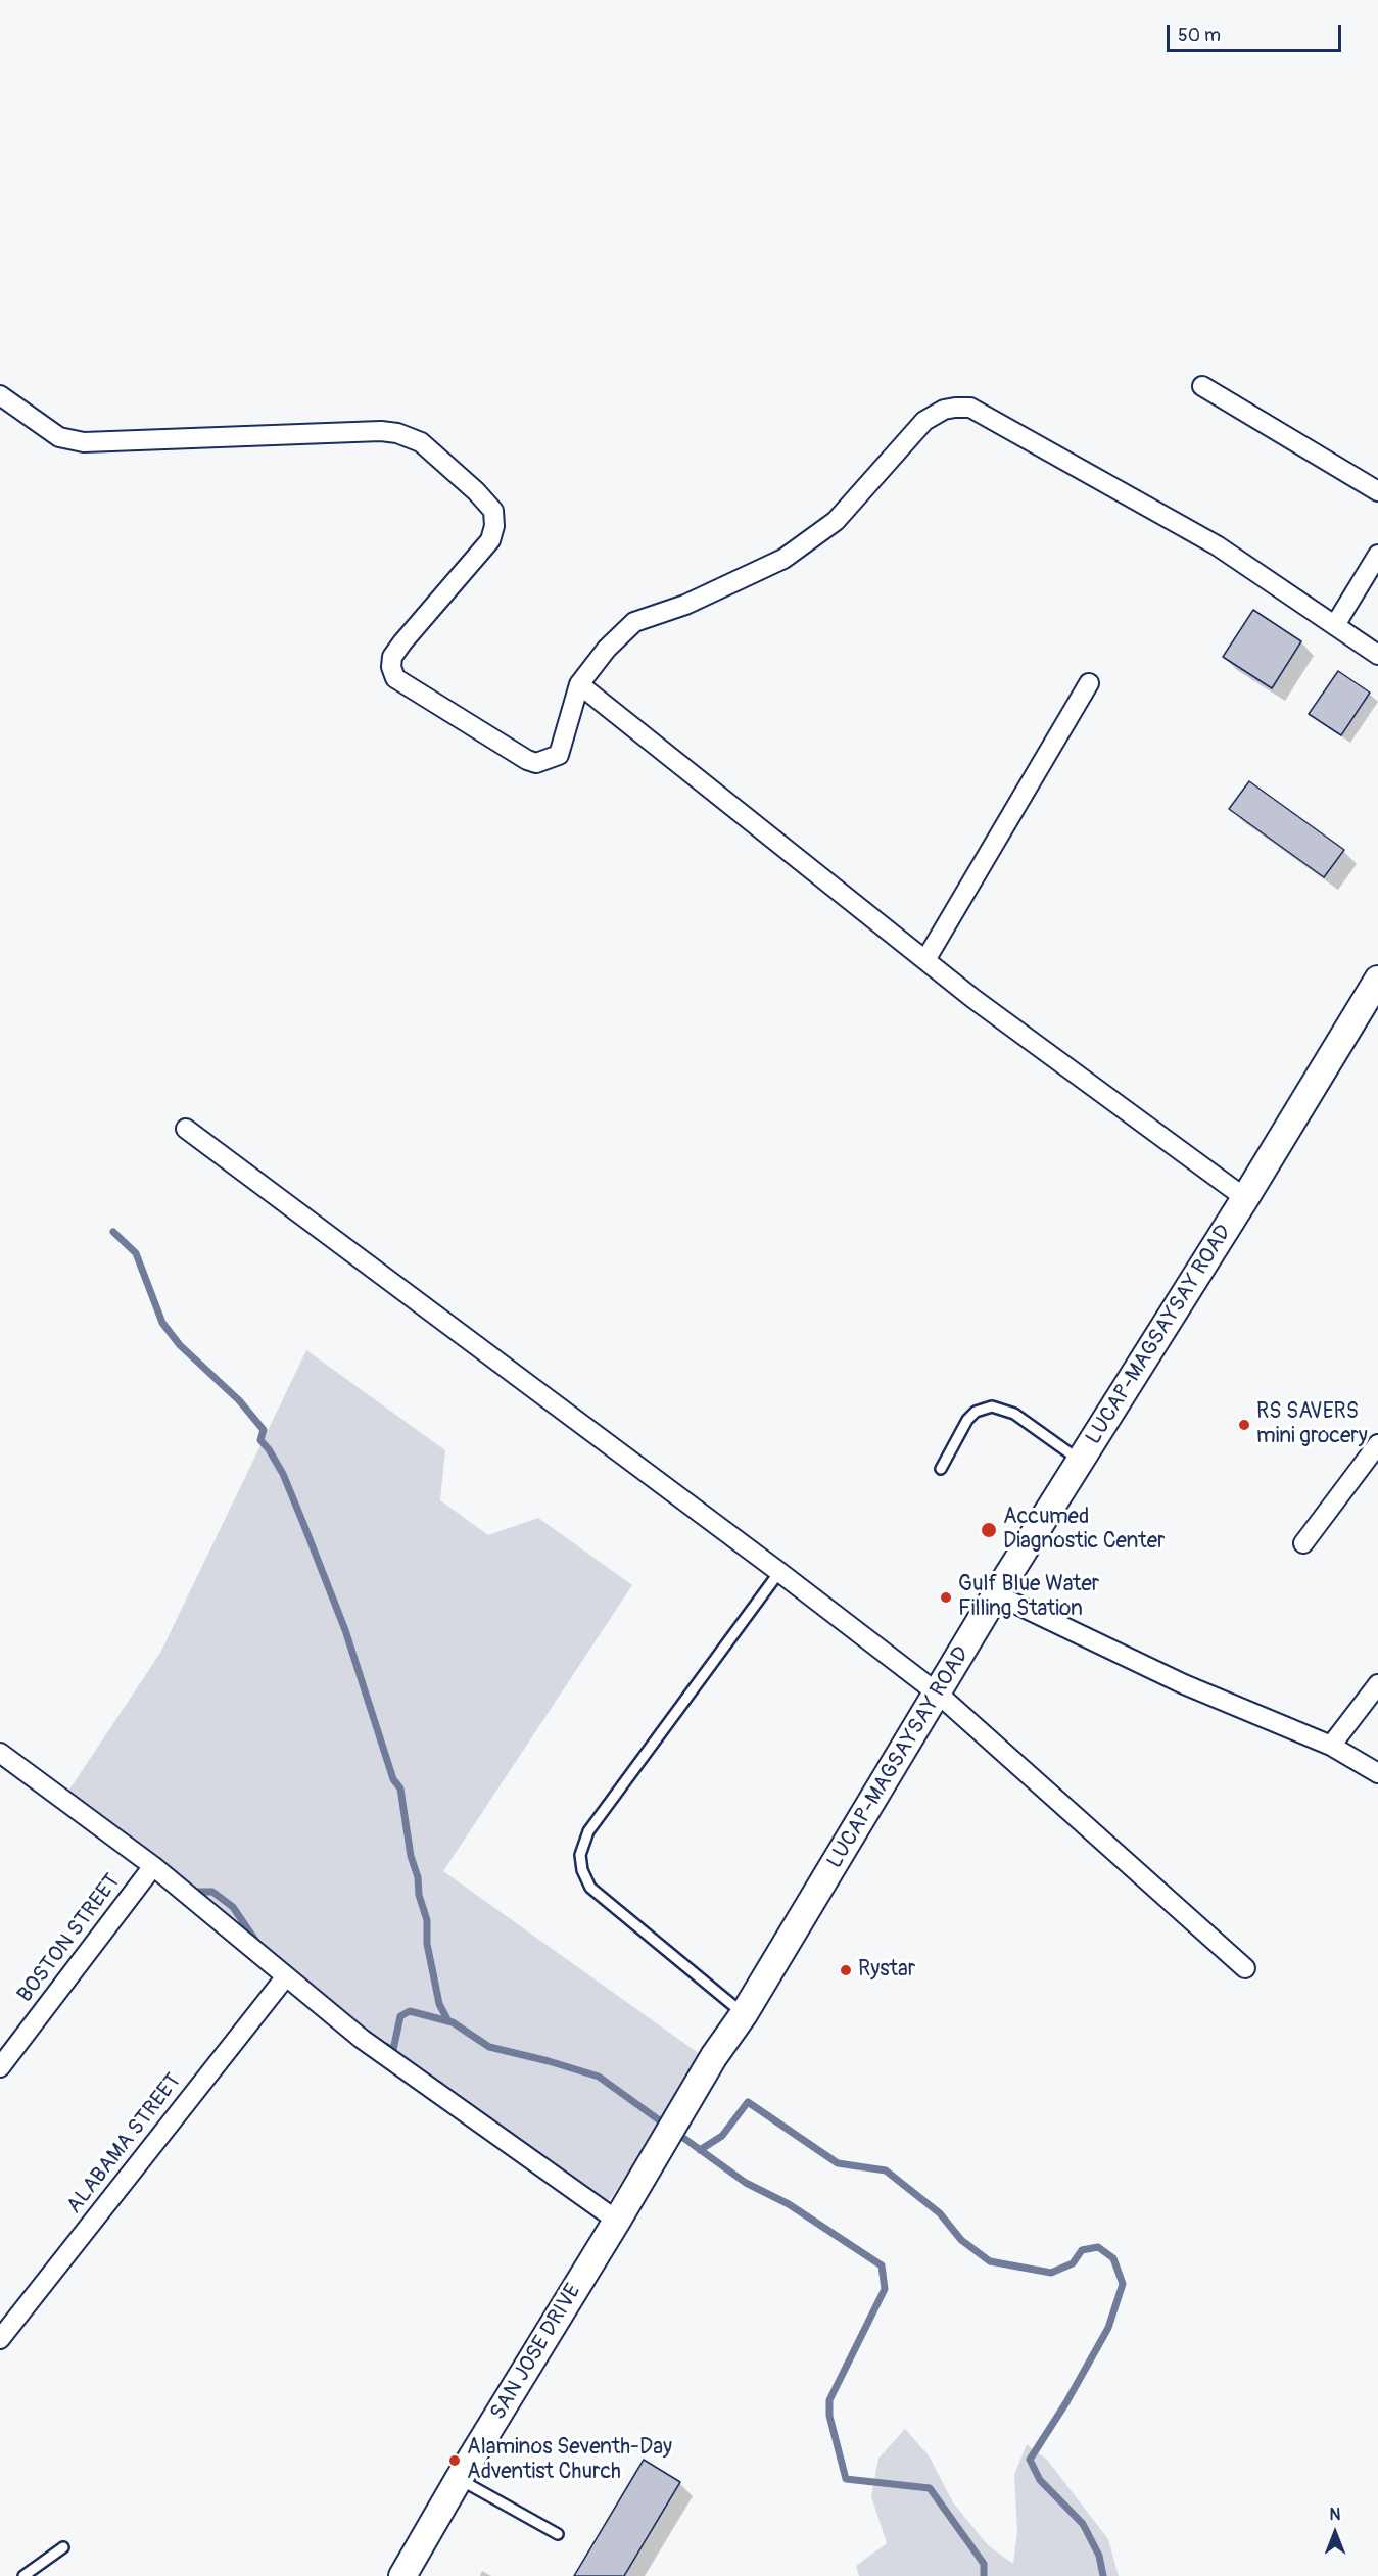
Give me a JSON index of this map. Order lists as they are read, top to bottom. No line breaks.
{"streets":{"street":["LUCAP-MAGSAYSAY ROAD","BOSTON STREET","ALABAMA STREET","SAN JOSE DRIVE"]},"crossings":[["LUCAP-MAGSAYSAY ROAD","SAN JOSE DRIVE"]],"places":["RS SAVERS mini grocery","Accumed Diagnostic Center","Gulf Blue Water Filling Station","Rystar","Alaminos Seventh-Day Adventist Church"],"scale_bar":"50 m","north":"top"}
